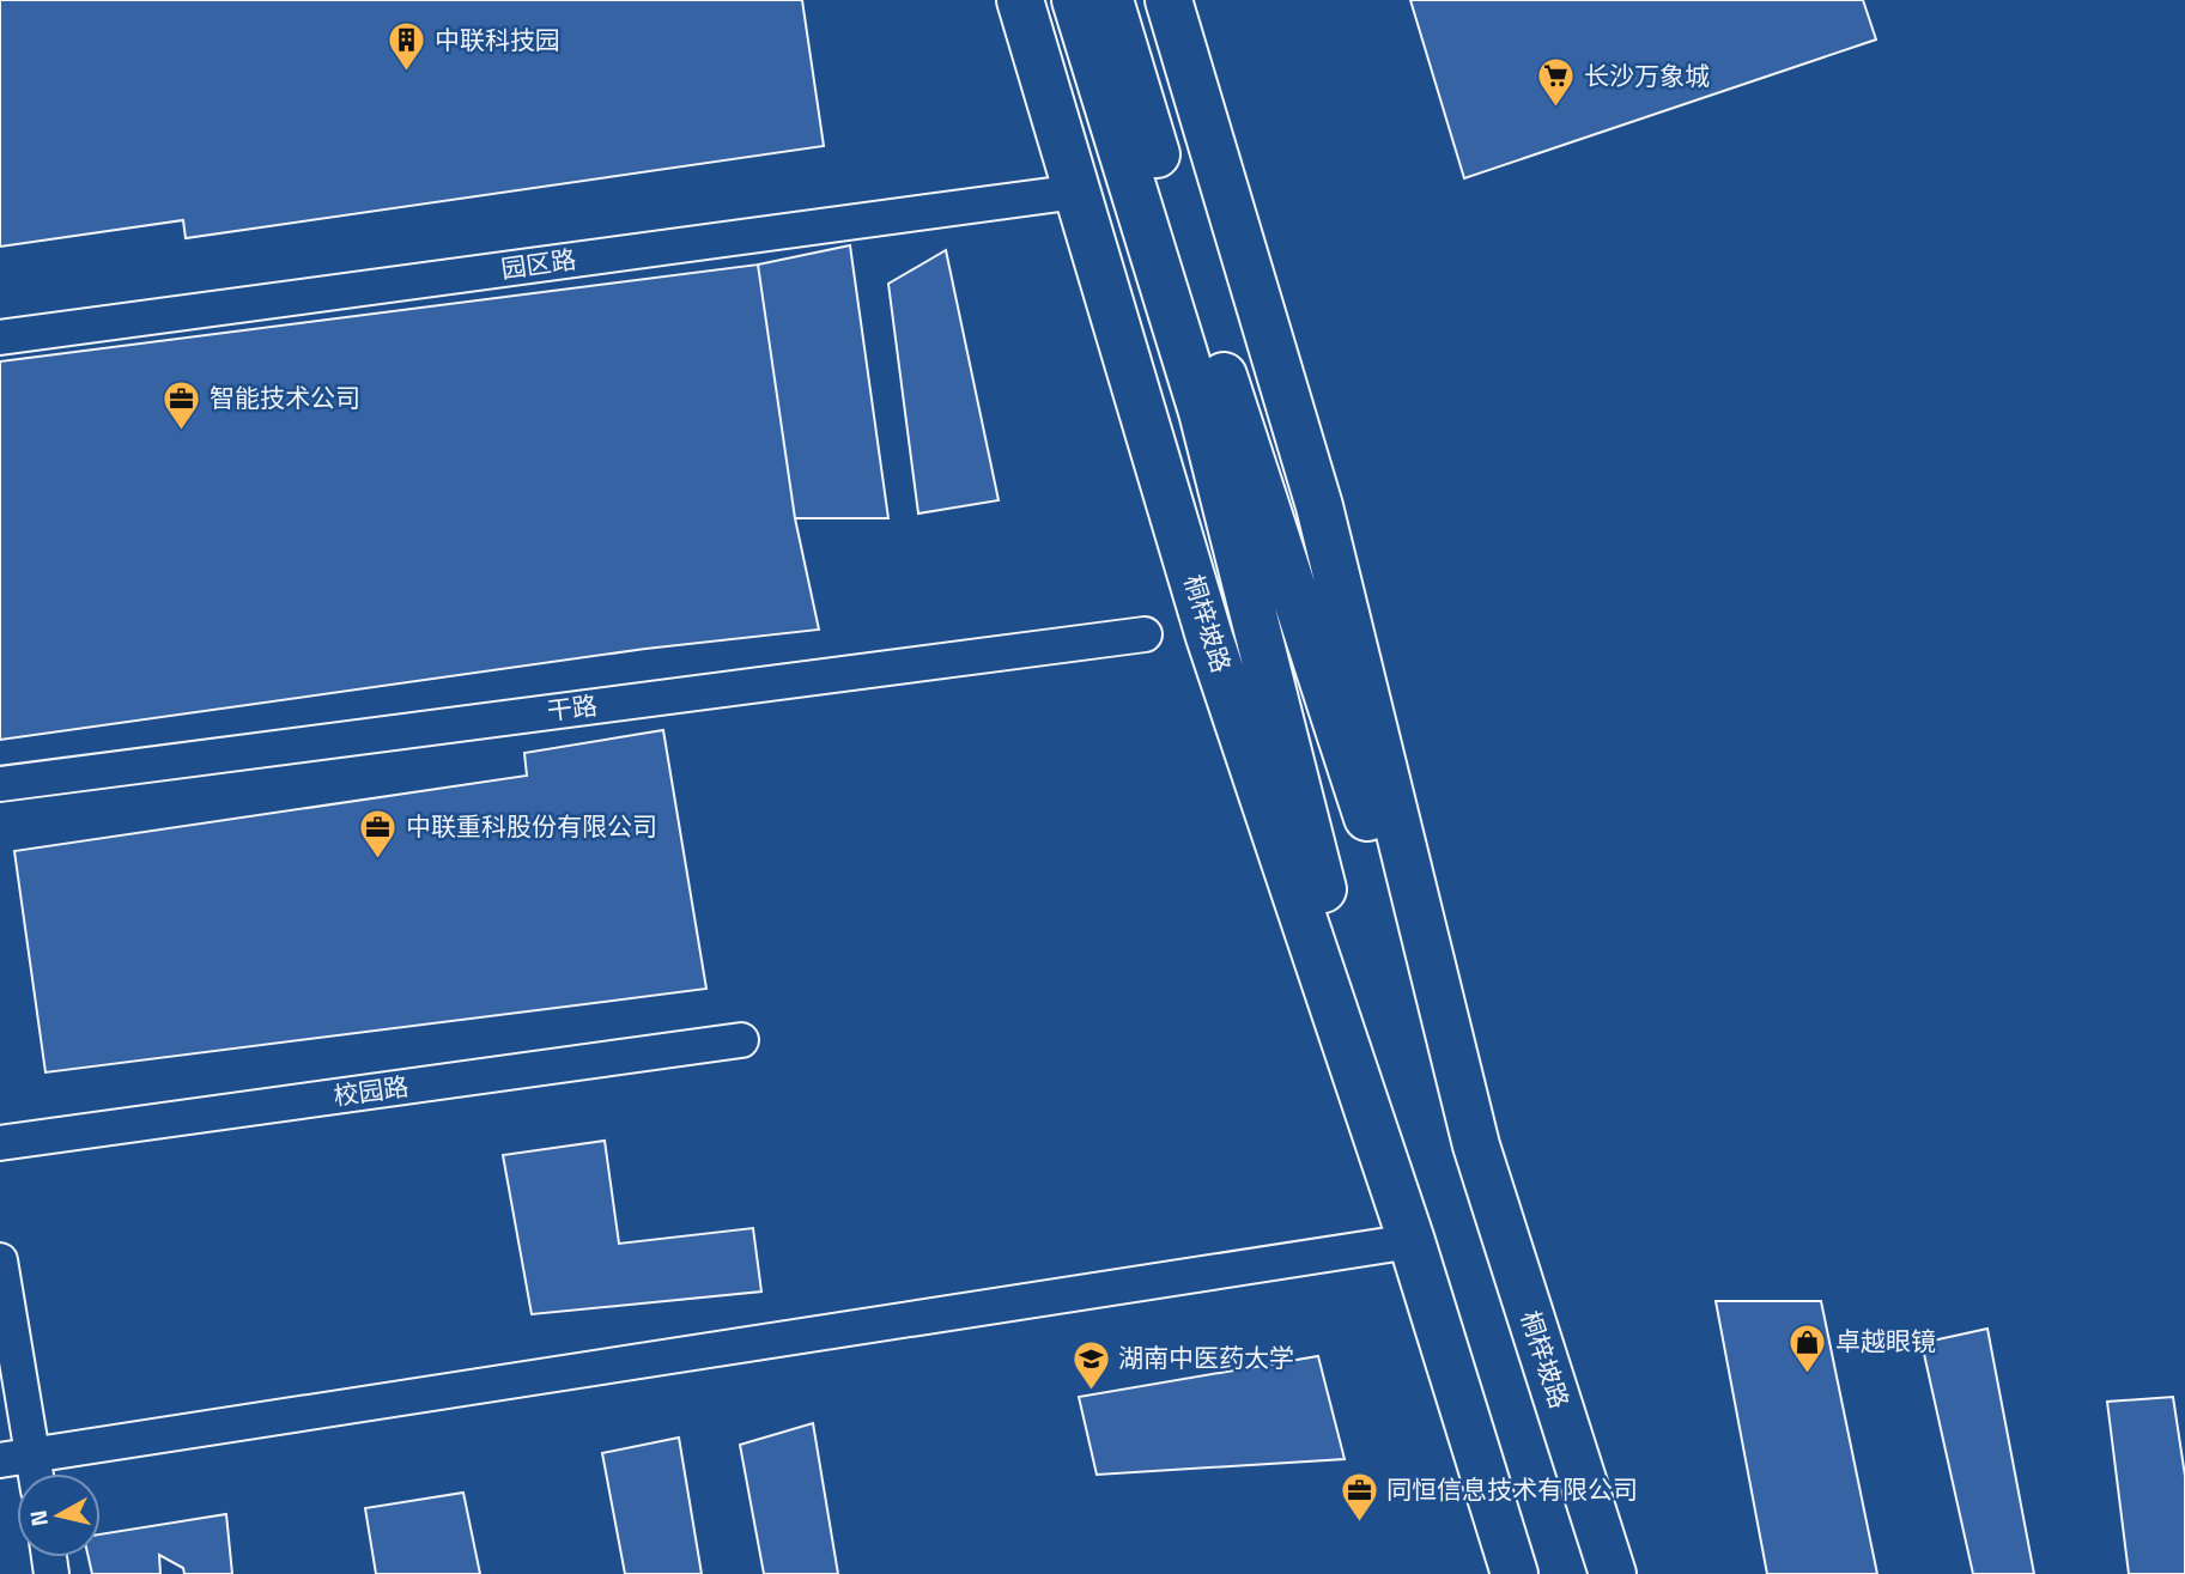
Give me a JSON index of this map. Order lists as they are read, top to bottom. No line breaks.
{"streets":{"main road":["桐梓坡路"],"street":["园区路","干路","校园路"]},"crossings":[["园区路","桐梓坡路"]],"places":{"building":["中联科技园"],"supermarket":["长沙万象城"],"office":["智能技术公司","中联重科股份有限公司","同恒信息技术有限公司"],"shop":["卓越眼镜"],"school or university":["湖南中医药大学"]},"north":"left"}
